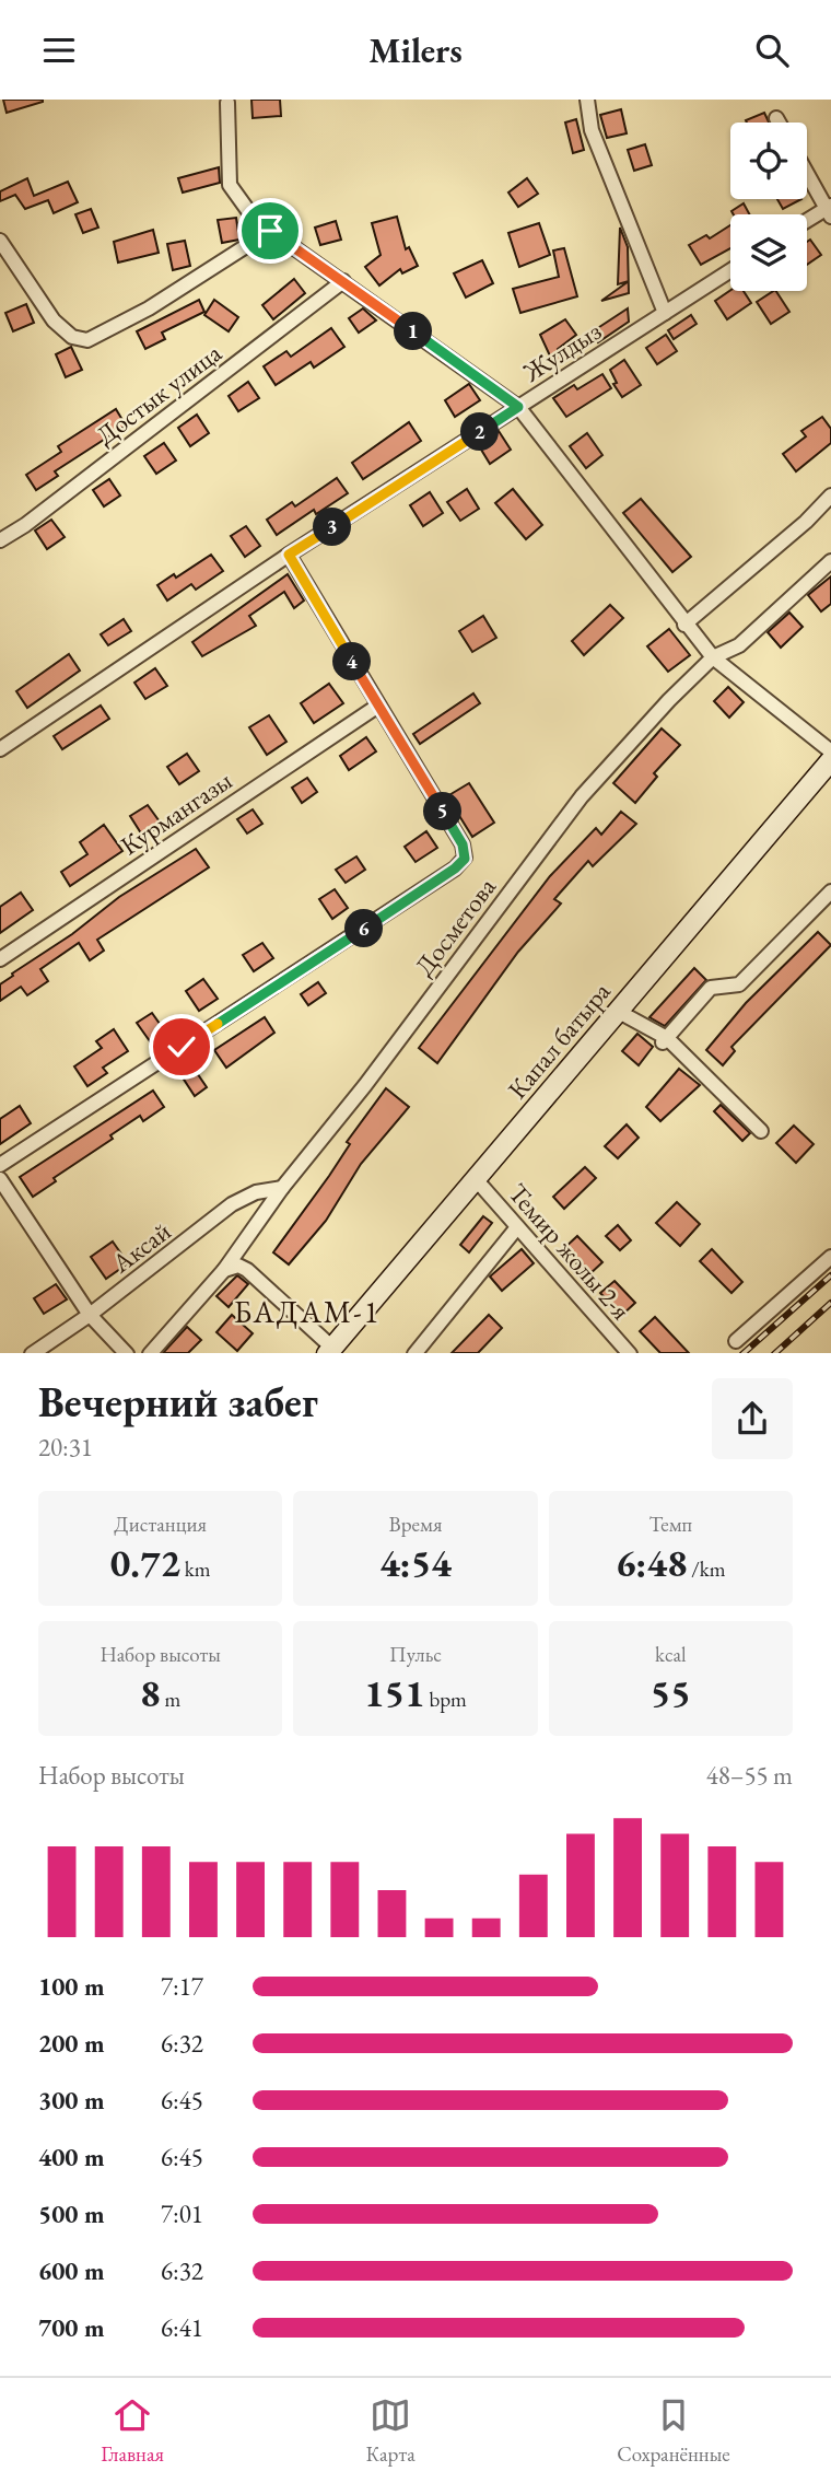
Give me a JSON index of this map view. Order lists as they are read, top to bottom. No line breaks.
{"streets":{"main road":["Капал батыра"],"street":["Жулдыз","Достык улица","Курмангазы","Досметова","Аксай","Темир жолы 2-я"]},"crossings":[["Досметова","Аксай"],["Капал батыра","Темир жолы 2-я"]],"districts":["БАДАМ-1"],"page":{"header":"Milers","pins":["1","2","3","4","5","6"],"heading":["Вечерний забег","20:31"],"stats":[["Дистанция","0.72 km"],["Время","4:54"],["Темп","6:48 /km"],["Набор высоты","8 m"],["Пульс","151 bpm"],["kcal","55"]],"chart":["Набор высоты","48–55 m"],"list":[{"name":"100 m","note":"7:17"},{"name":"200 m","note":"6:32"},{"name":"300 m","note":"6:45"},{"name":"400 m","note":"6:45"},{"name":"500 m","note":"7:01"},{"name":"600 m","note":"6:32"},{"name":"700 m","note":"6:41"}],"tabs":["Главная","Карта","Сохранённые"]}}
